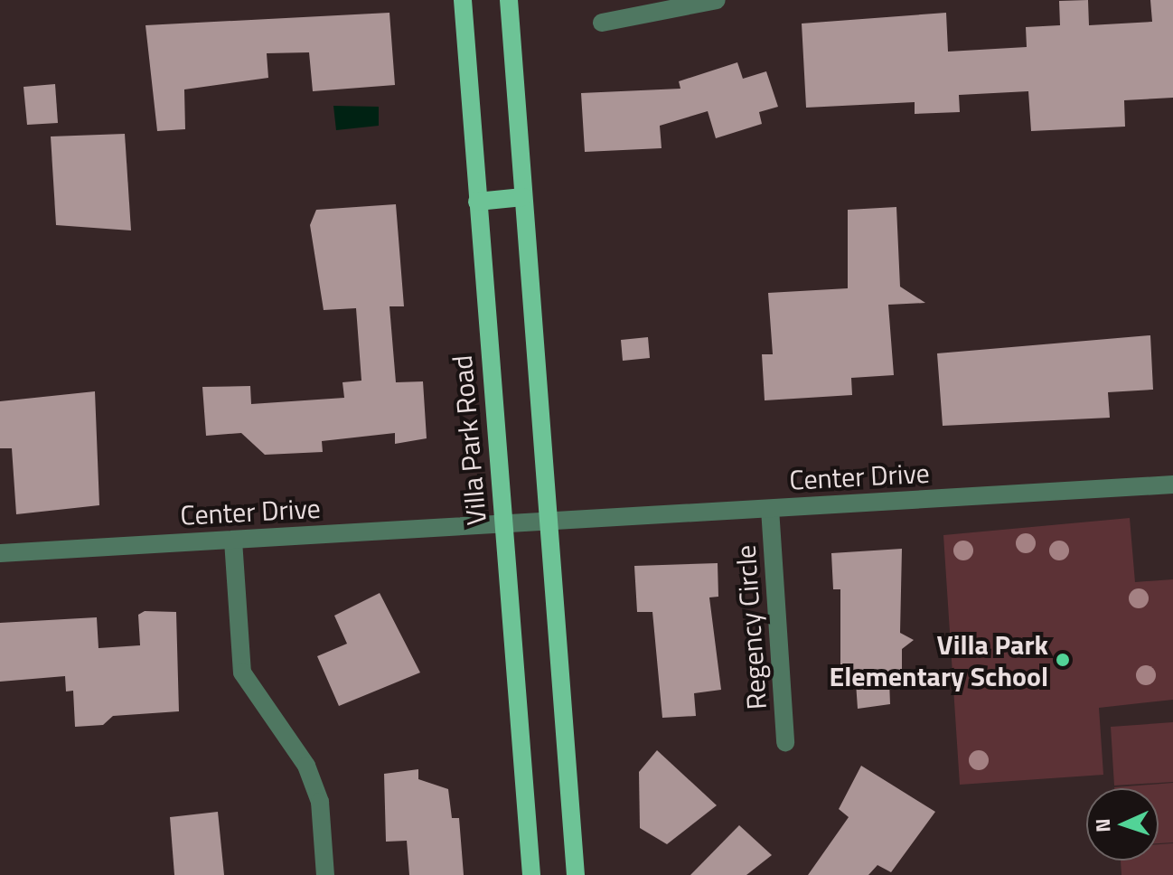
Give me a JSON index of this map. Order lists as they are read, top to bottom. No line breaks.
{"streets":{"main road":["Villa Park Road"],"street":["Center Drive","Regency Circle"]},"crossings":[["Villa Park Road","Center Drive"],["Center Drive","Regency Circle"]],"places":["Villa Park Elementary School"],"north":"left"}
